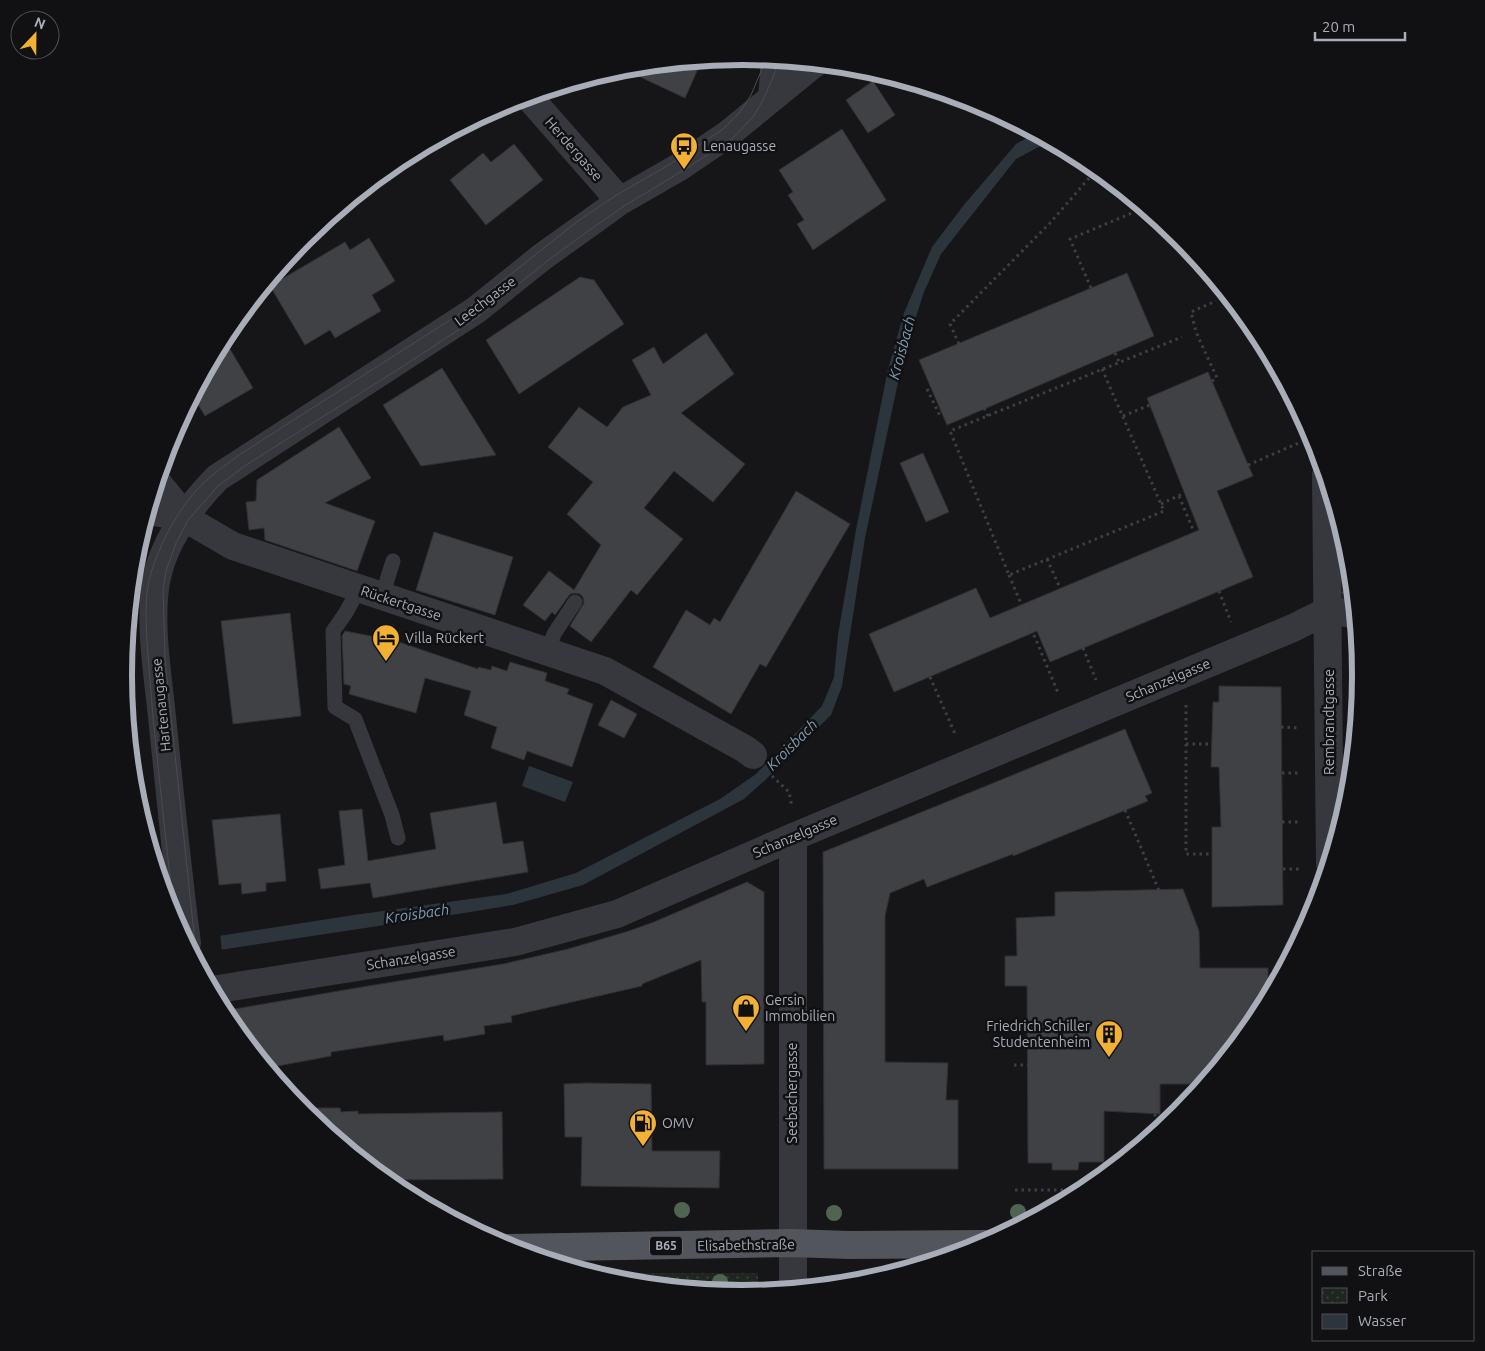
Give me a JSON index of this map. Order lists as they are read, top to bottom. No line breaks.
{"streets":{"main road":["Elisabethstraße","B65"],"street":["Herdergasse","Leechgasse","Rückertgasse","Schanzelgasse","Hartenaugasse","Rembrandtgasse","Seebachergasse"]},"crossings":[["Herdergasse","Leechgasse"],["Leechgasse","Rückertgasse"],["Leechgasse","Hartenaugasse"],["Rückertgasse","Hartenaugasse"],["Schanzelgasse","Rembrandtgasse"],["Schanzelgasse","Seebachergasse"],["Seebachergasse","Elisabethstraße"]],"water":["Kroisbach"],"places":{"bus stop":["Lenaugasse"],"hotel":["Villa Rückert"],"shop":["Gersin Immobilien"],"building":["Friedrich Schiller Studentenheim"],"fuel station":["OMV"]},"legend":["Straße","Park","Wasser"],"scale_bar":"20 m","north":"top"}
